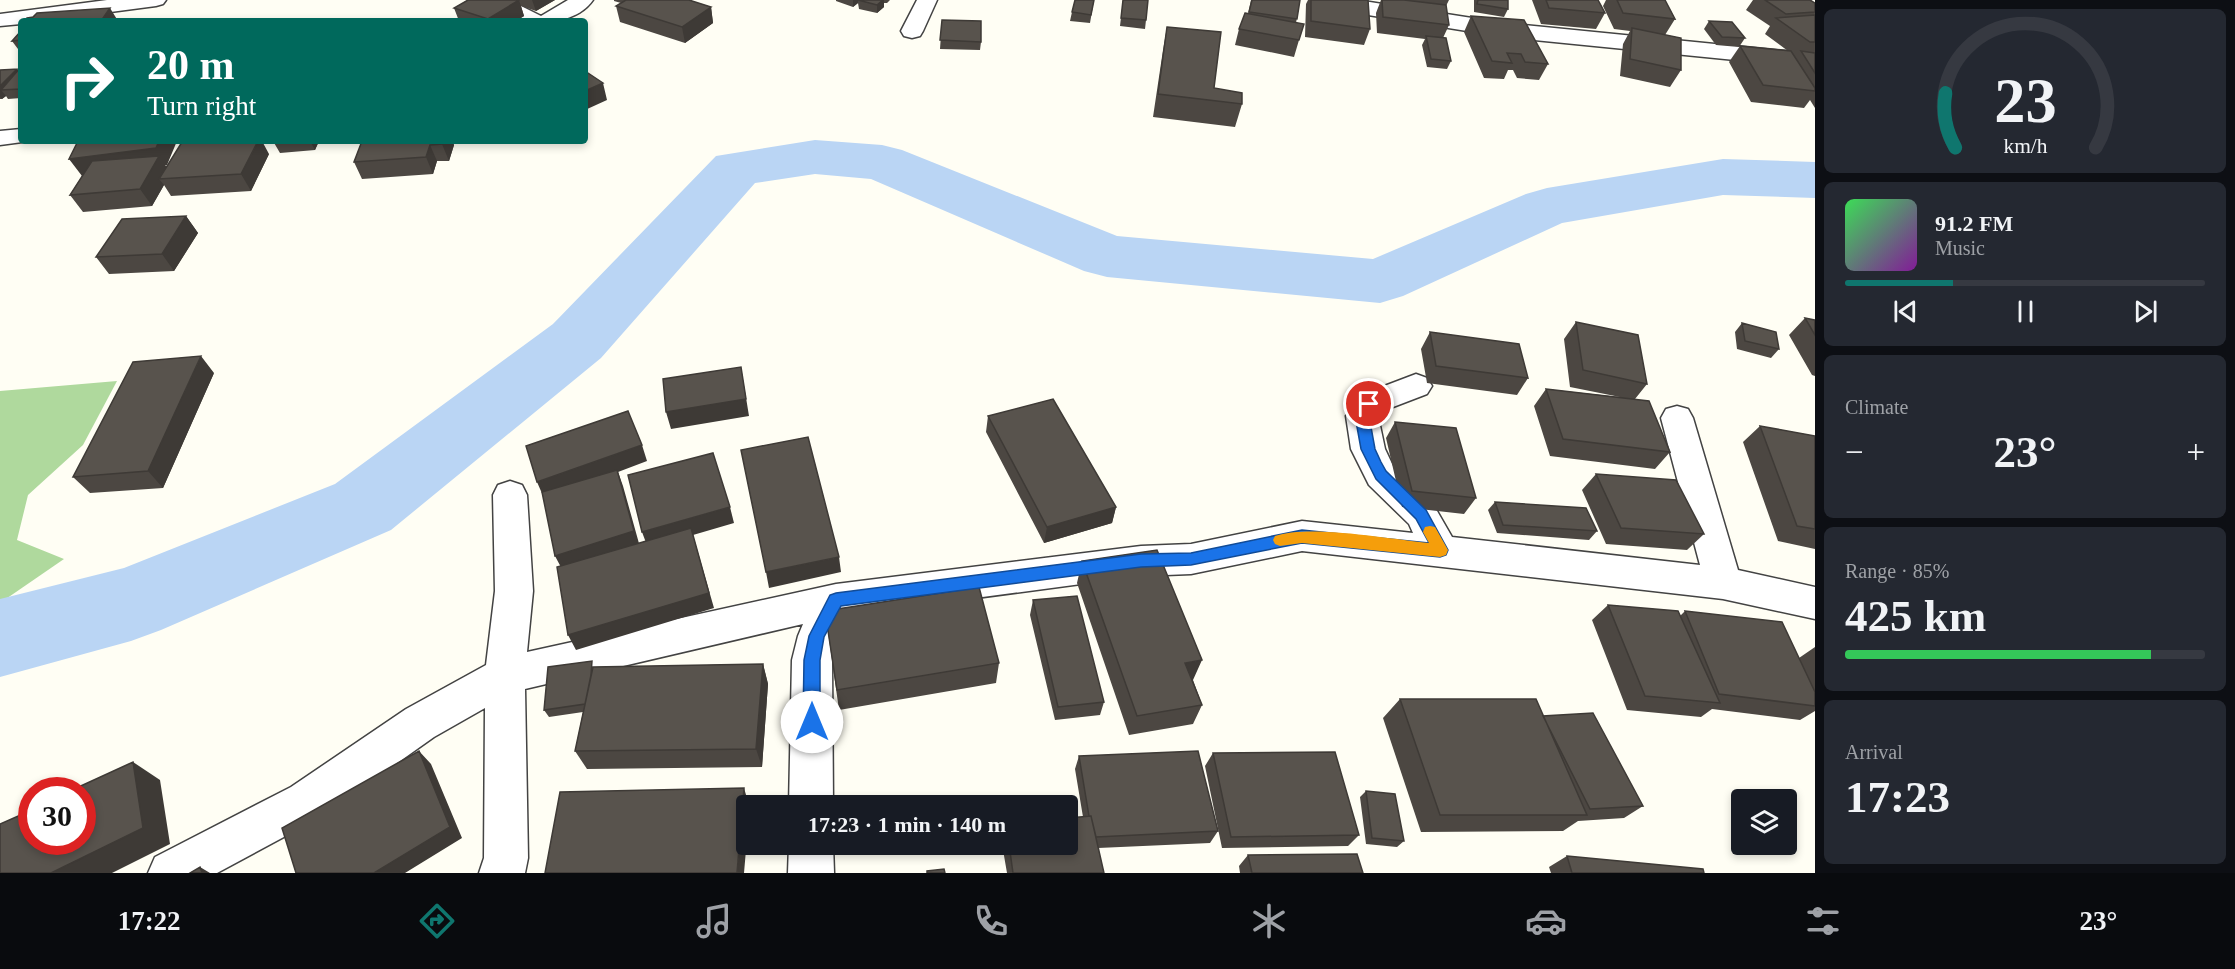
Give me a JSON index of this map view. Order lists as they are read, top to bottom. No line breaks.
{"page":{"turn":["20 m","Turn right"],"song":["91.2 FM","Music"],"tile":["Climate",["Range · 85%","425 km"],["Arrival","17:23"]],"heat":["−","23°","+"],"limit":"30","trip":"17:23 · 1 min · 140 m","tabs":["17:22","23°"],"gauge":["23","km/h"]}}
